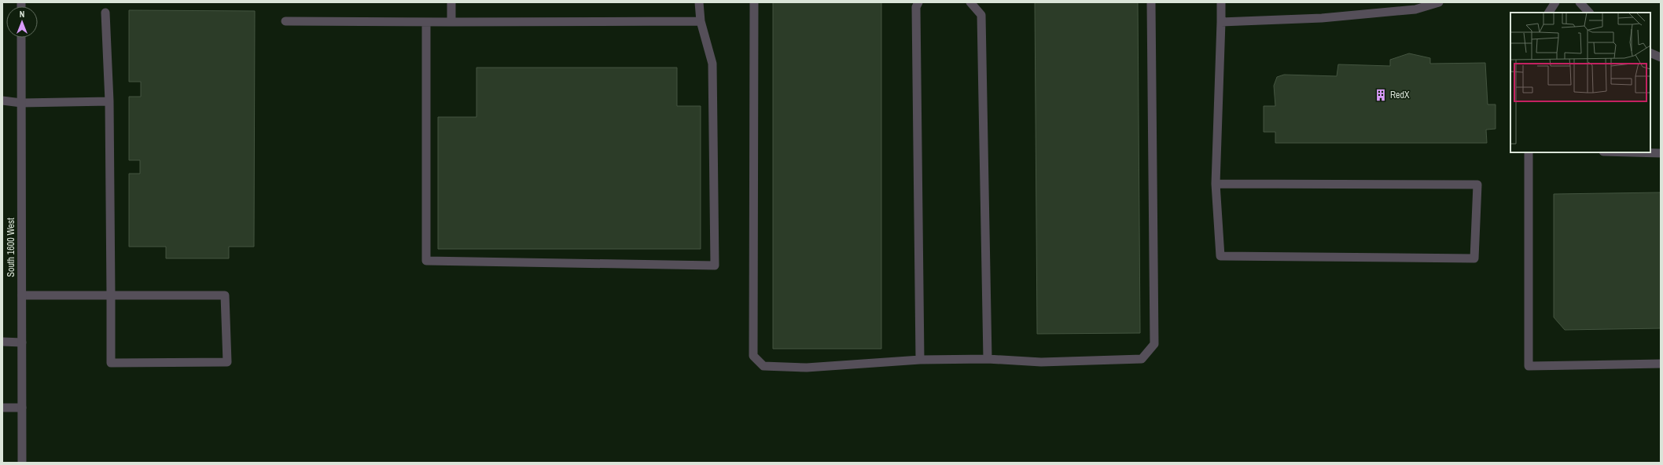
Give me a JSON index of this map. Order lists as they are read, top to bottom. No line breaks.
{"streets":{"street":["South 1600 West"]},"places":{"building":["RedX"]},"north":"top"}
